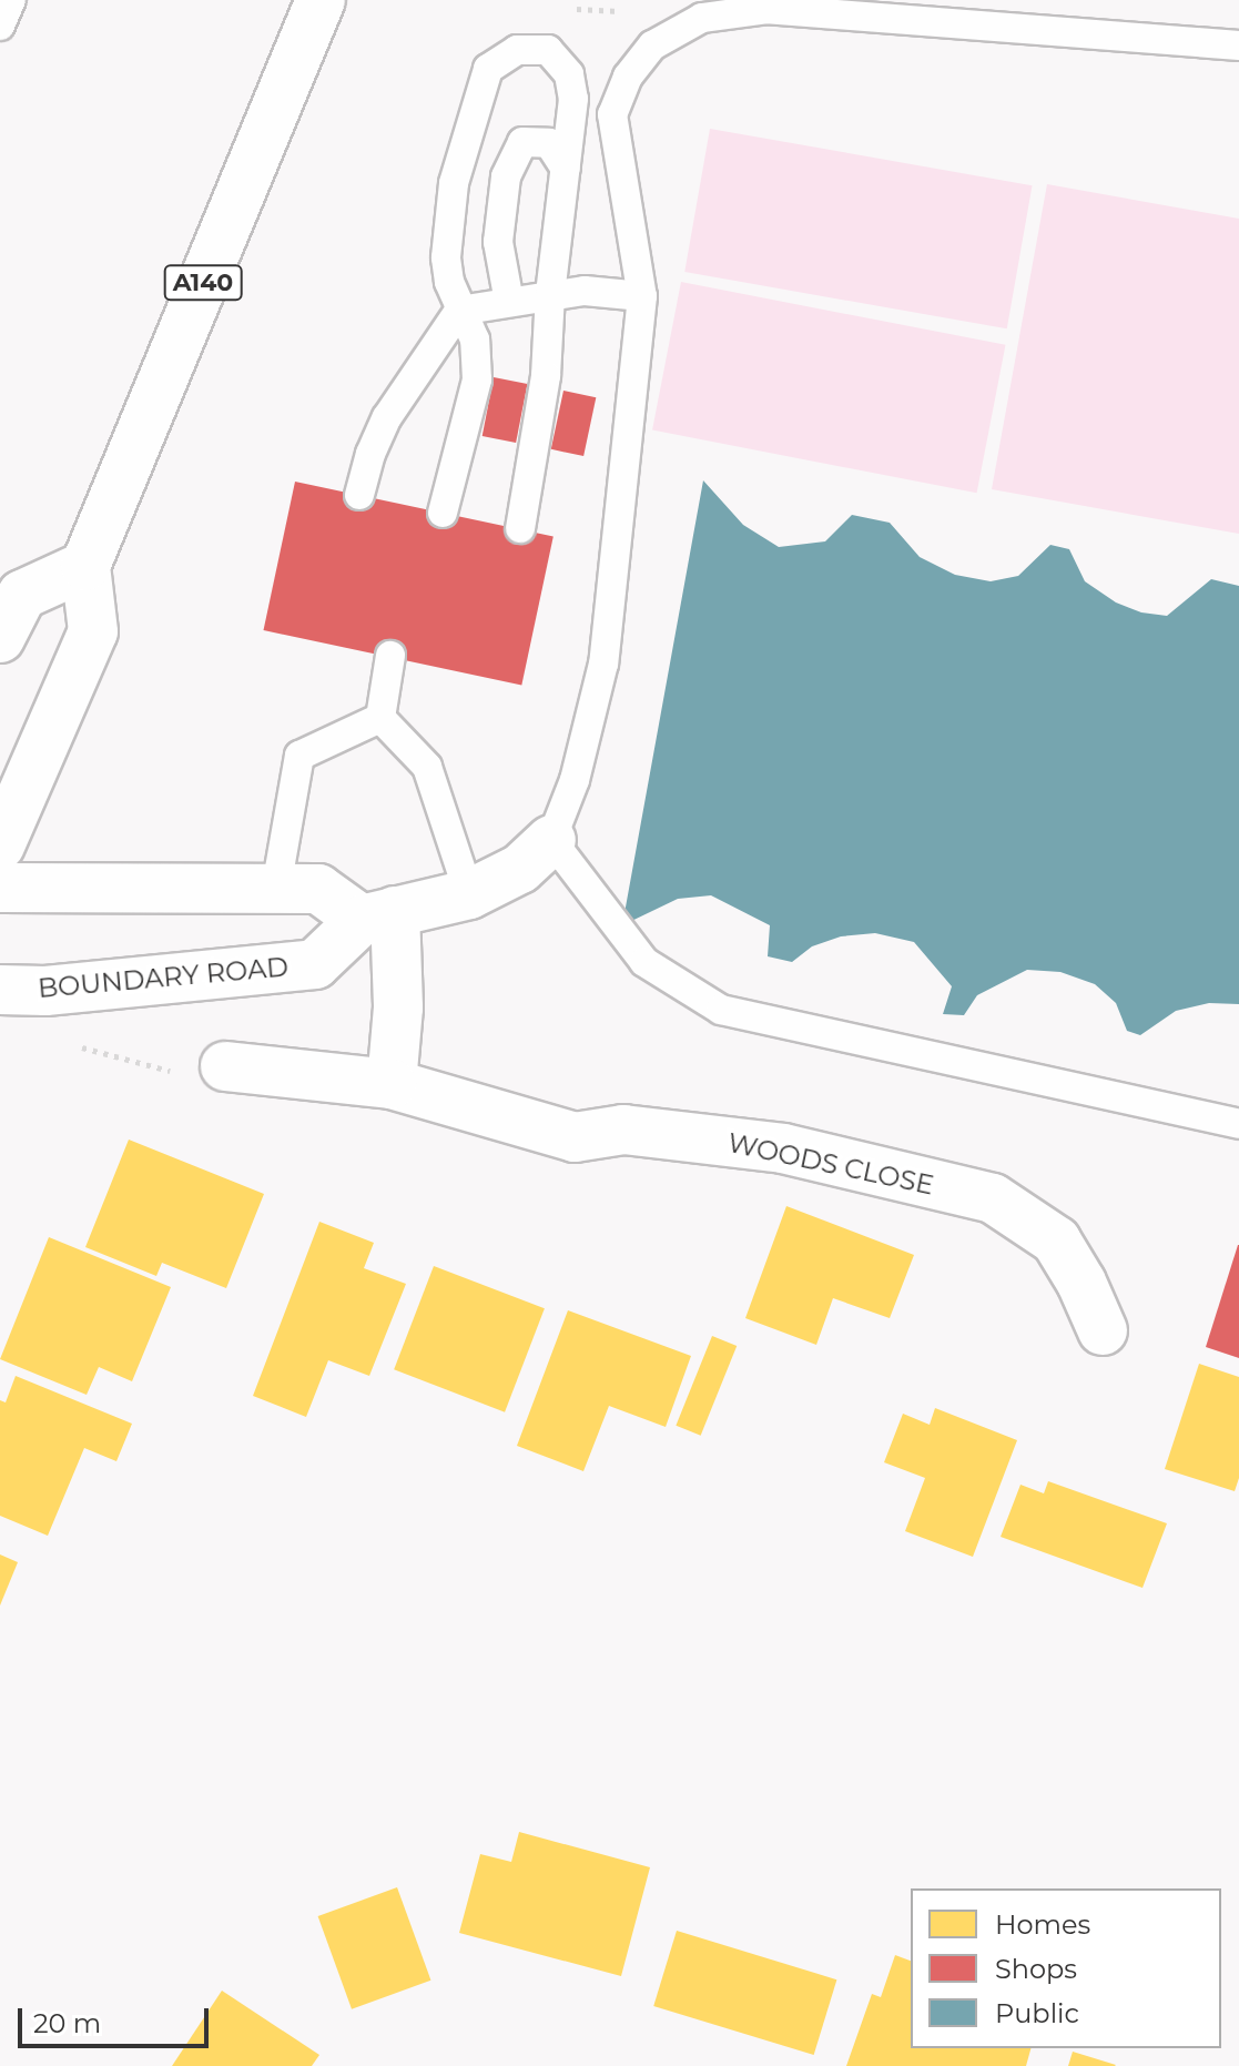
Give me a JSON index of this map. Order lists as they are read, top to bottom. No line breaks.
{"streets":{"main road":["A140","BOUNDARY ROAD","WOODS CLOSE"]},"legend":["Homes","Shops","Public"],"scale_bar":"20 m"}
